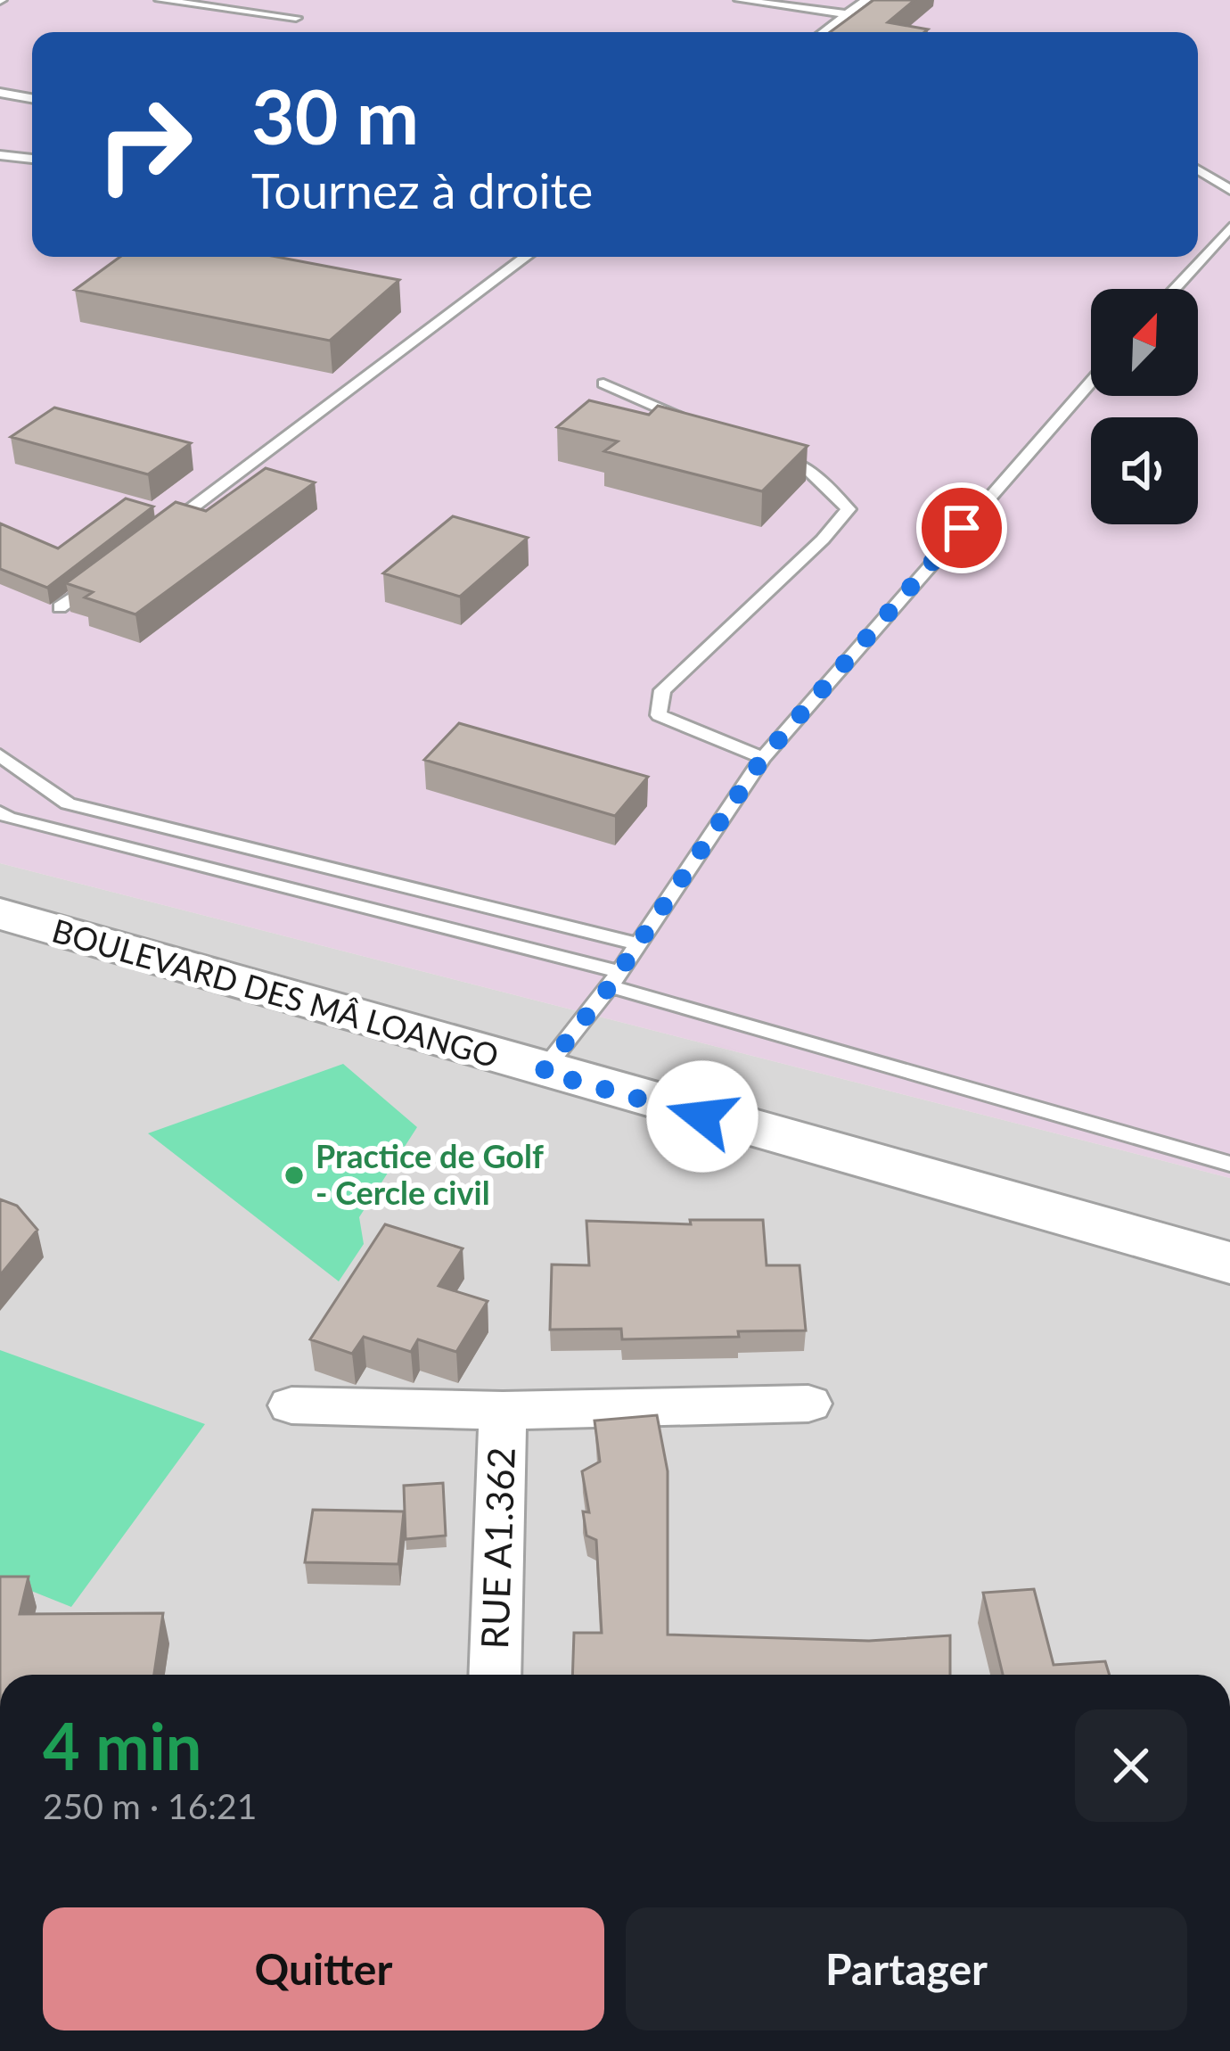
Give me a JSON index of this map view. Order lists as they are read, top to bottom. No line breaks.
{"streets":{"street":["BOULEVARD DES MÂ LOANGO","RUE A1.362"]},"places":["Practice de Golf - Cercle civil"],"north":"top right","page":{"turn":["30 m","Tournez à droite"],"heading":["4 min","250 m · 16:21"],"buttons":["Quitter","Partager"]}}
